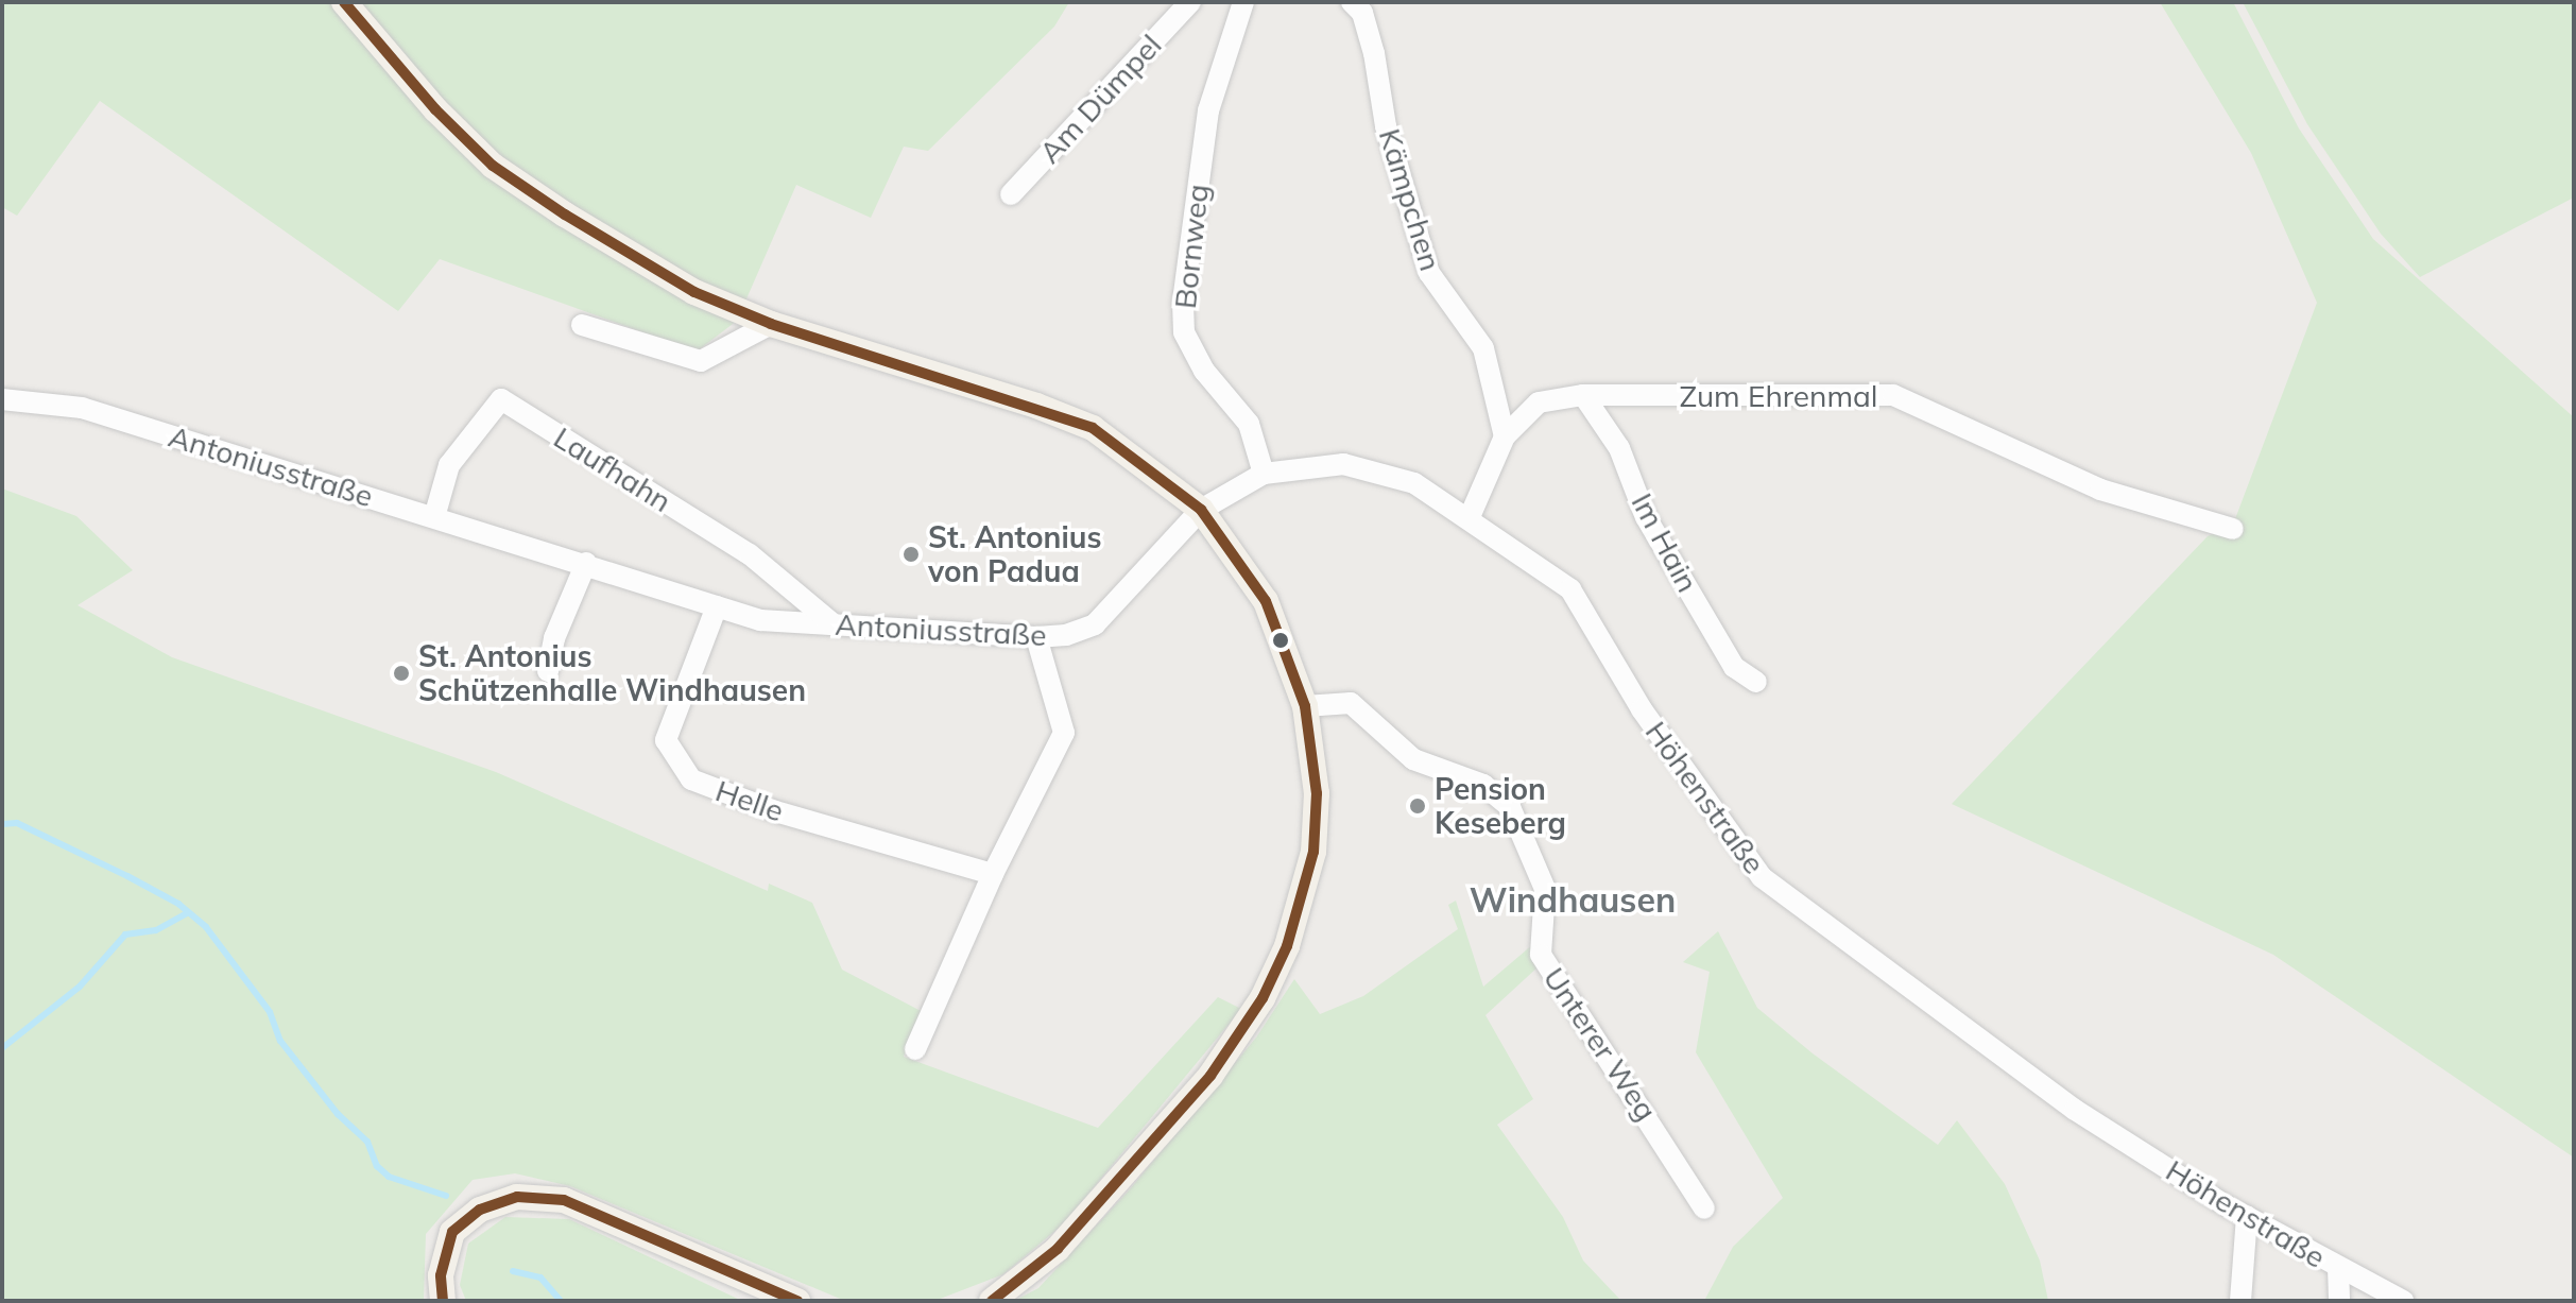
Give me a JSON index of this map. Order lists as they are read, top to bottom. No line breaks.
{"streets":{"street":["Am Dümpel","Kämpchen","Bornweg","Zum Ehrenmal","Antoniusstraße","Laufhahn","Im Hain","Höhenstraße","Helle","Unterer Weg"]},"crossings":[["Kämpchen","Zum Ehrenmal"],["Bornweg","Höhenstraße"],["Zum Ehrenmal","Im Hain"],["Zum Ehrenmal","Höhenstraße"],["Antoniusstraße","Laufhahn"],["Antoniusstraße","Höhenstraße"],["Antoniusstraße","Helle"]],"districts":["Windhausen"],"places":["St. Antonius von Padua","St. Antonius Schützenhalle Windhausen","Pension Keseberg"]}
